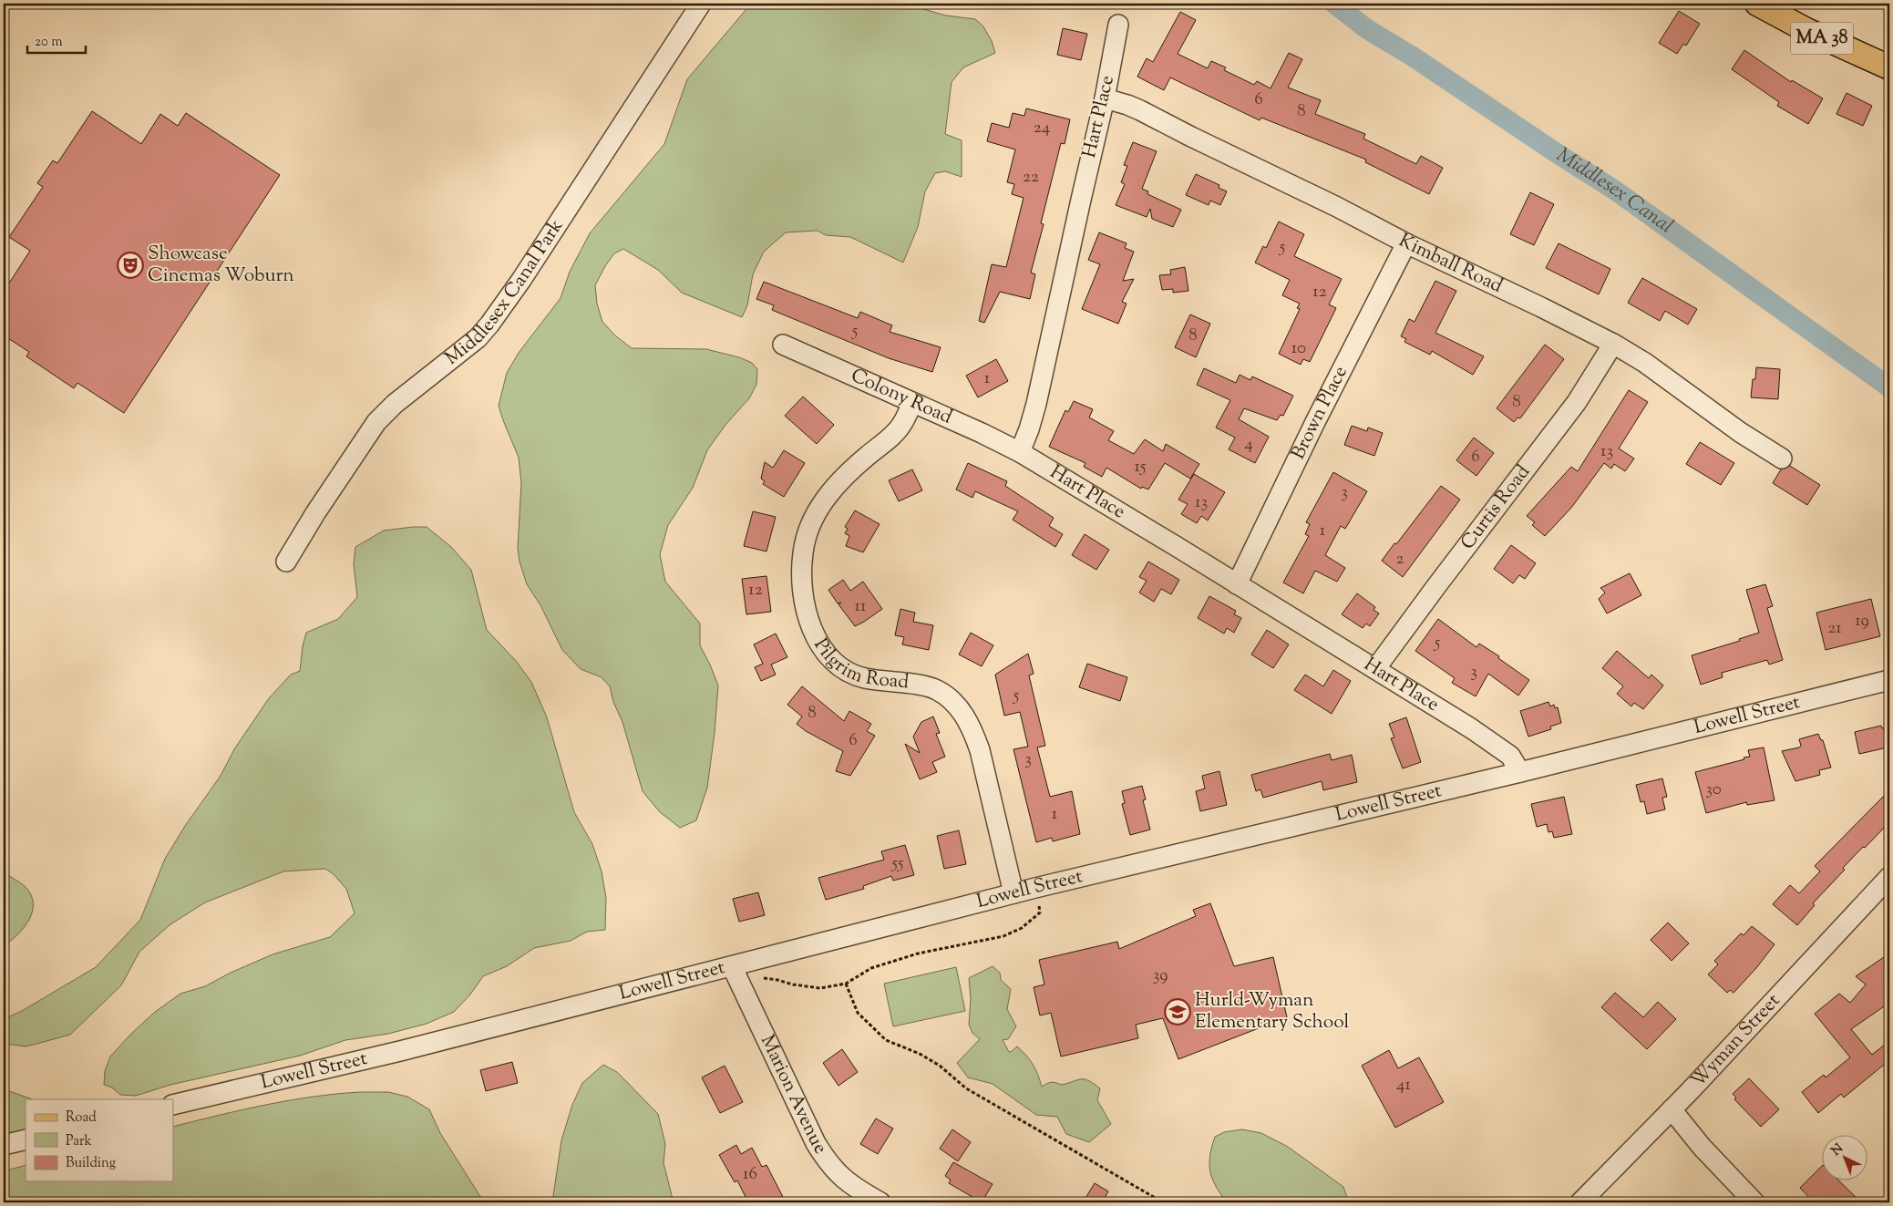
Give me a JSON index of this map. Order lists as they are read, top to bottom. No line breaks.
{"streets":{"main road":["MA 38"],"street":["Hart Place","Kimball Road","Middlesex Canal Park","Colony Road","Brown Place","Curtis Road","Pilgrim Road","Lowell Street","Wyman Street","Marion Avenue"]},"crossings":[["Hart Place","Kimball Road"],["Hart Place","Colony Road"],["Hart Place","Brown Place"],["Hart Place","Curtis Road"],["Hart Place","Lowell Street"],["Kimball Road","Brown Place"],["Kimball Road","Curtis Road"],["Colony Road","Pilgrim Road"],["Pilgrim Road","Lowell Street"],["Lowell Street","Marion Avenue"]],"water":["Middlesex Canal"],"places":{"theatre":["Showcase Cinemas Woburn"],"school or university":["Hurld-Wyman Elementary School"]},"house_numbers":["6","8","24","22","5","12","5","8","10","1","8","4","13","6","15","3","13","1","2","12","11","19","21","5","3","5","8","6","3","30","1","55","39","41","16"],"legend":["Road","Park","Building"],"scale_bar":"20 m","north":"top left"}
